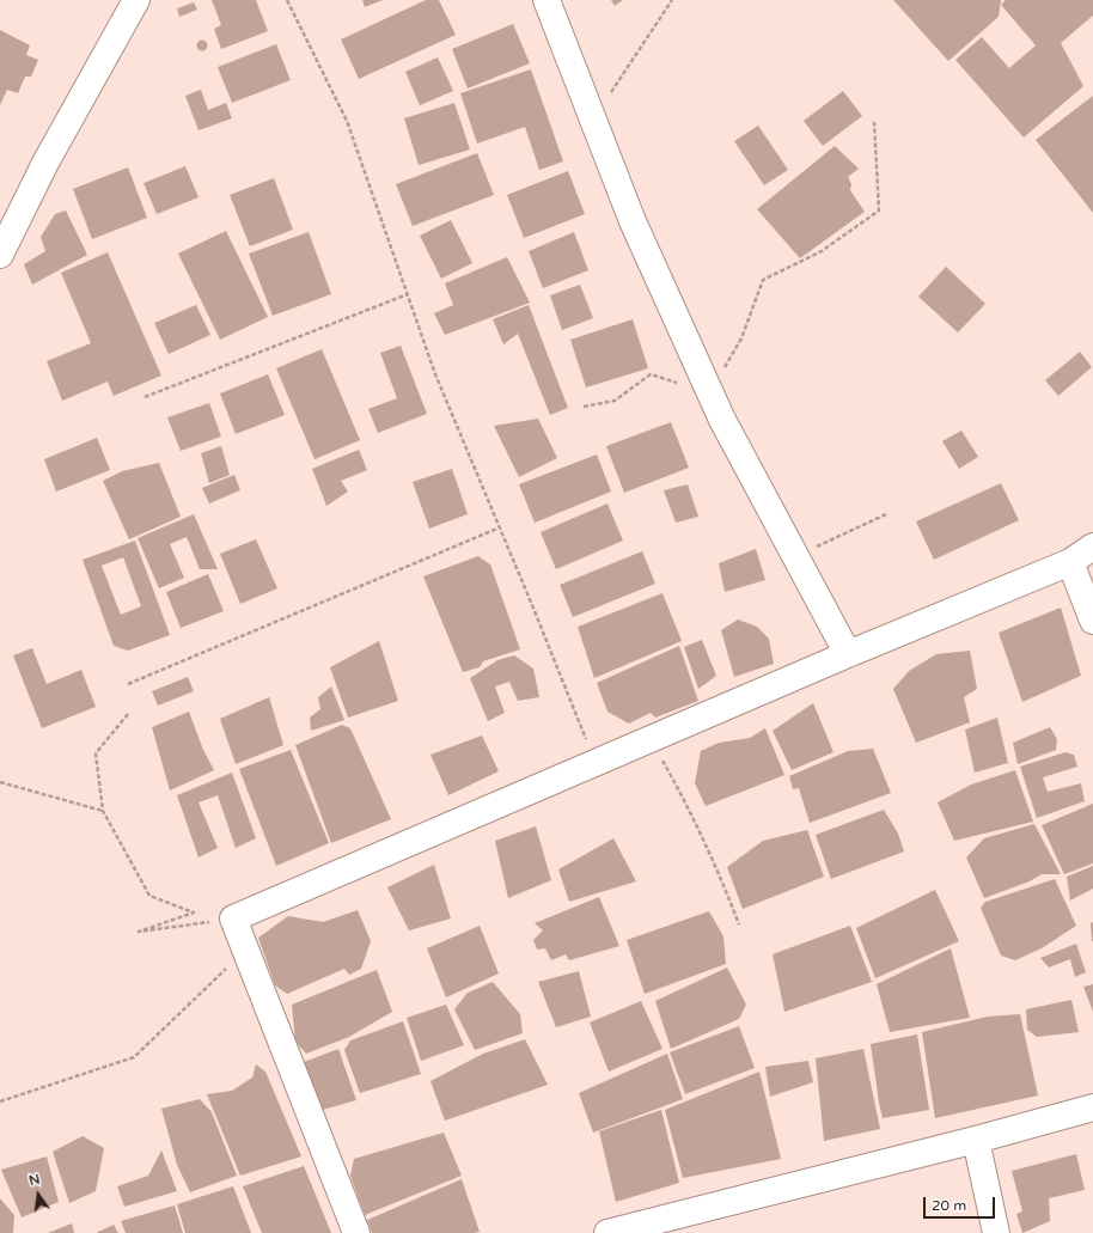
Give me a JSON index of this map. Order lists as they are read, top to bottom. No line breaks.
{"scale_bar":"20 m","north":"top"}
